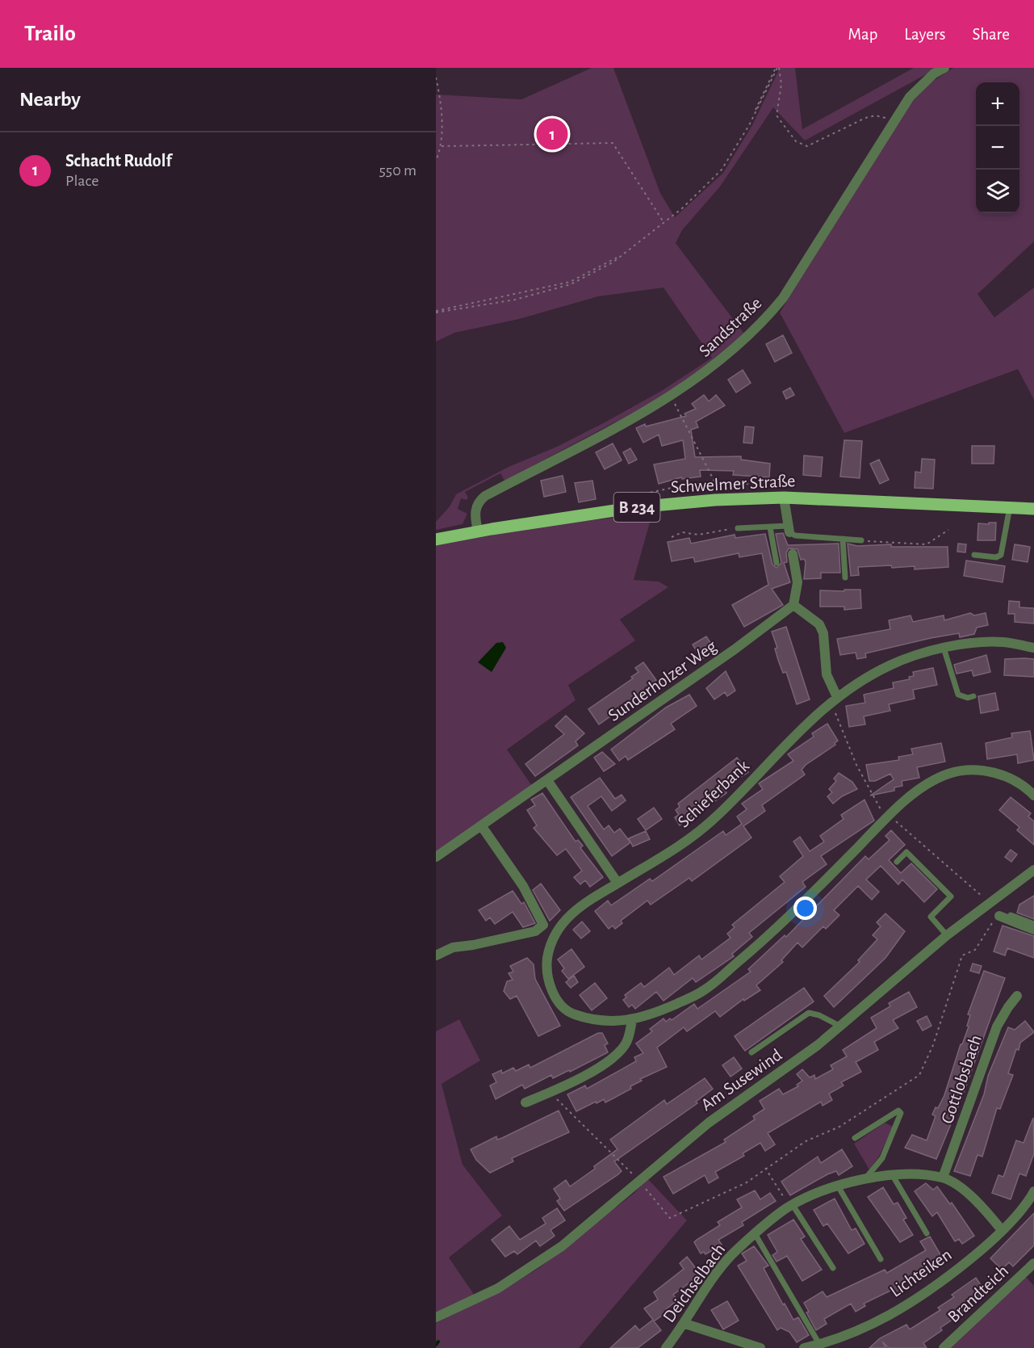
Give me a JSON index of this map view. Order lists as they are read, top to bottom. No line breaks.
{"streets":{"main road":["Schwelmer Straße","B 234"],"street":["Sandstraße","Sunderholzer Weg","Schieferbank","Am Susewind","Gottlobsbach","Lichteiken","Deichselbach","Brandteich"]},"crossings":[["Sandstraße","Schwelmer Straße"],["Gottlobsbach","Deichselbach"],["Lichteiken","Deichselbach"]],"page":{"header":"Trailo","nav":["Map","Layers","Share"],"heading":"Nearby","map_buttons":["+","−"],"pins":"1","list":[{"mark":"1","name":"Schacht Rudolf","note":"Place","value":"550 m"}]}}
